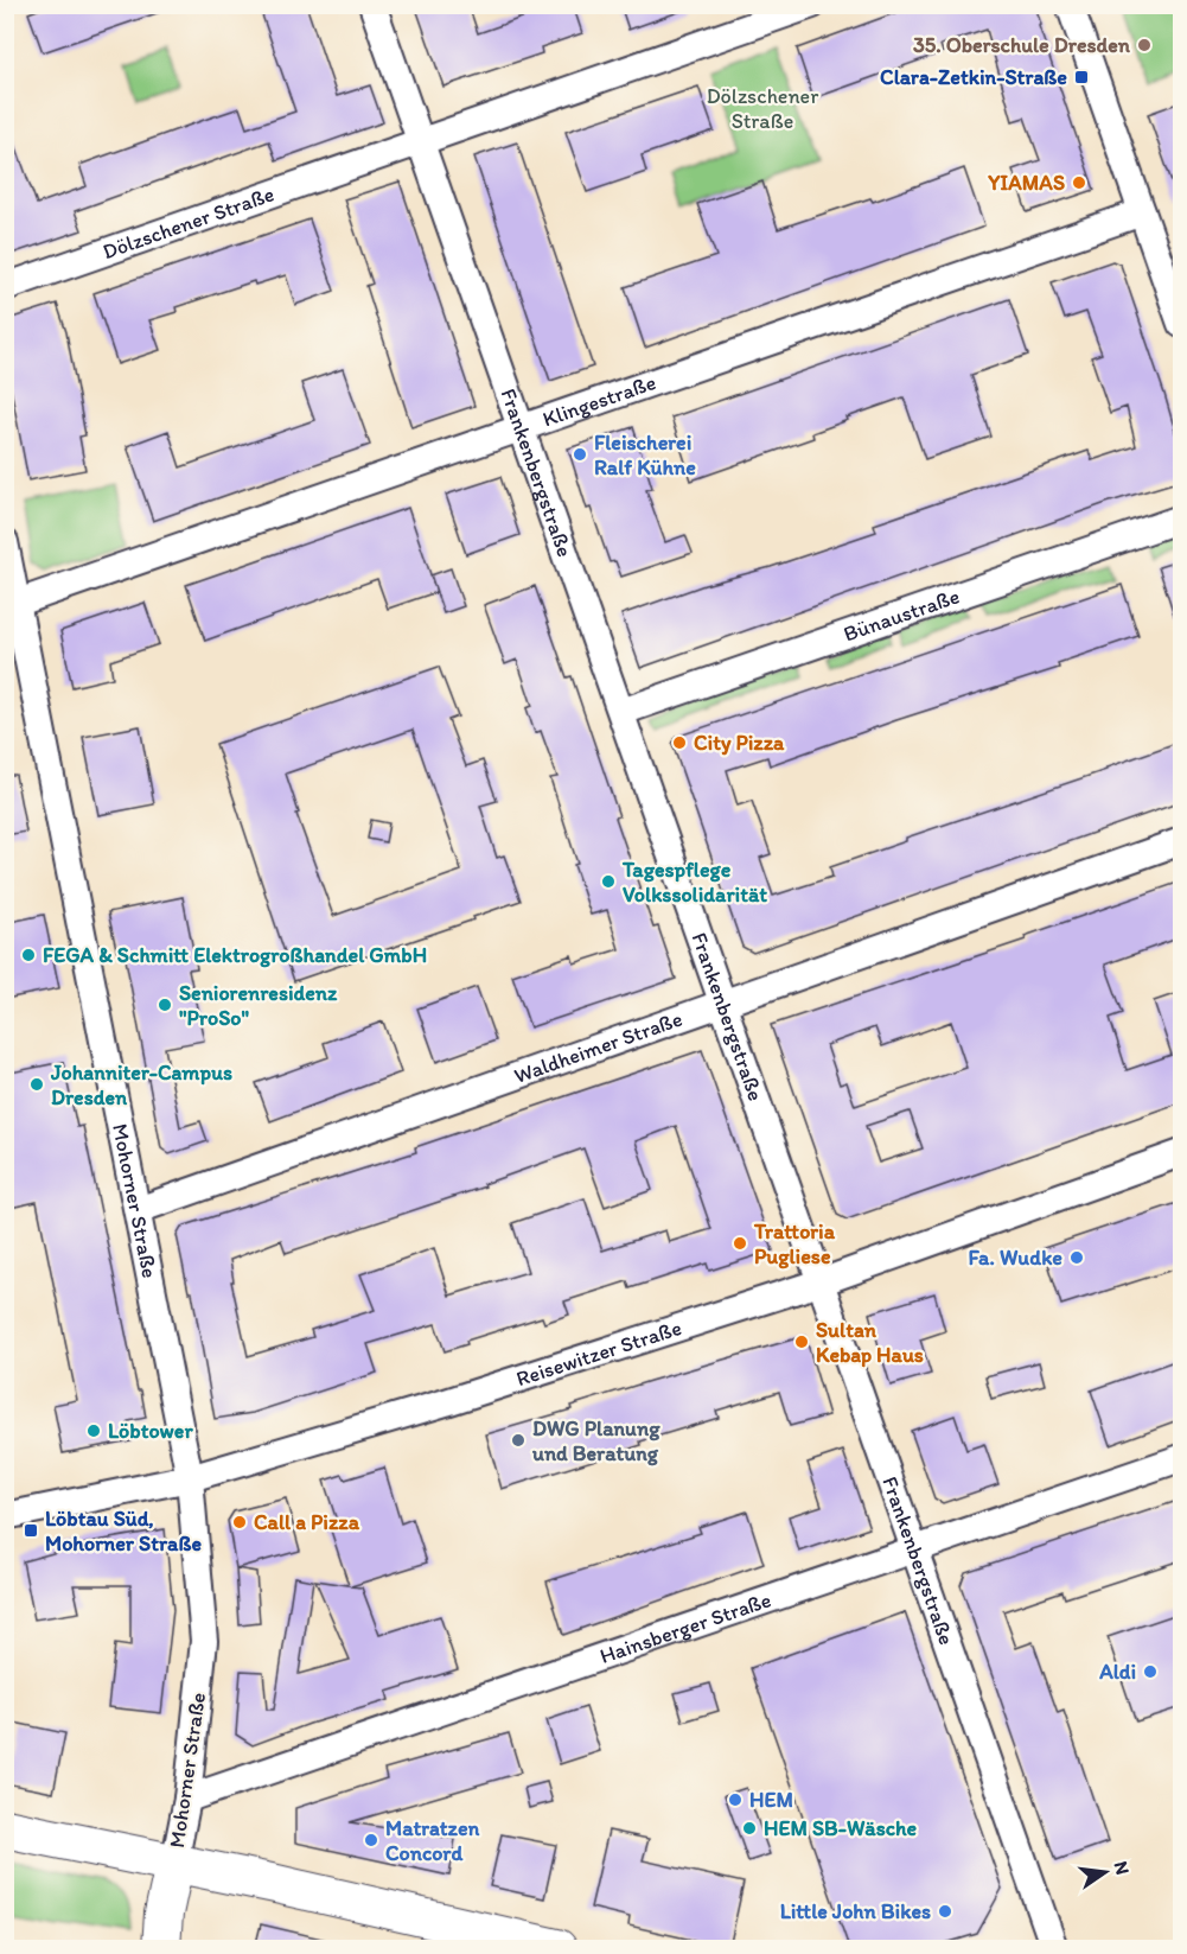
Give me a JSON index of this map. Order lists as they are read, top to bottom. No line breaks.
{"streets":{"street":["Dölzschener Straße","Klingestraße","Frankenbergstraße","Bünaustraße","Waldheimer Straße","Mohorner Straße","Reisewitzer Straße","Hainsberger Straße"]},"crossings":[["Dölzschener Straße","Frankenbergstraße"],["Klingestraße","Frankenbergstraße"],["Klingestraße","Mohorner Straße"],["Frankenbergstraße","Bünaustraße"],["Frankenbergstraße","Waldheimer Straße"],["Frankenbergstraße","Reisewitzer Straße"],["Frankenbergstraße","Hainsberger Straße"],["Waldheimer Straße","Mohorner Straße"],["Mohorner Straße","Reisewitzer Straße"],["Mohorner Straße","Hainsberger Straße"]],"parks":["Dölzschener Straße"],"places":{"other":["35. Oberschule Dresden","YIAMAS","Fleischerei Ralf Kühne","City Pizza","Tagespflege Volkssolidarität","FEGA & Schmitt Elektrogroßhandel GmbH","Seniorenresidenz \"ProSo\"","Johanniter-Campus Dresden","Trattoria Pugliese","Fa. Wudke","Sultan Kebap Haus","Löbtower","DWG Planung und Beratung","Call a Pizza","Aldi","HEM","HEM SB-Wäsche","Matratzen Concord","Little John Bikes"],"transit":["Clara-Zetkin-Straße","Löbtau Süd, Mohorner Straße"]},"north":"right"}
